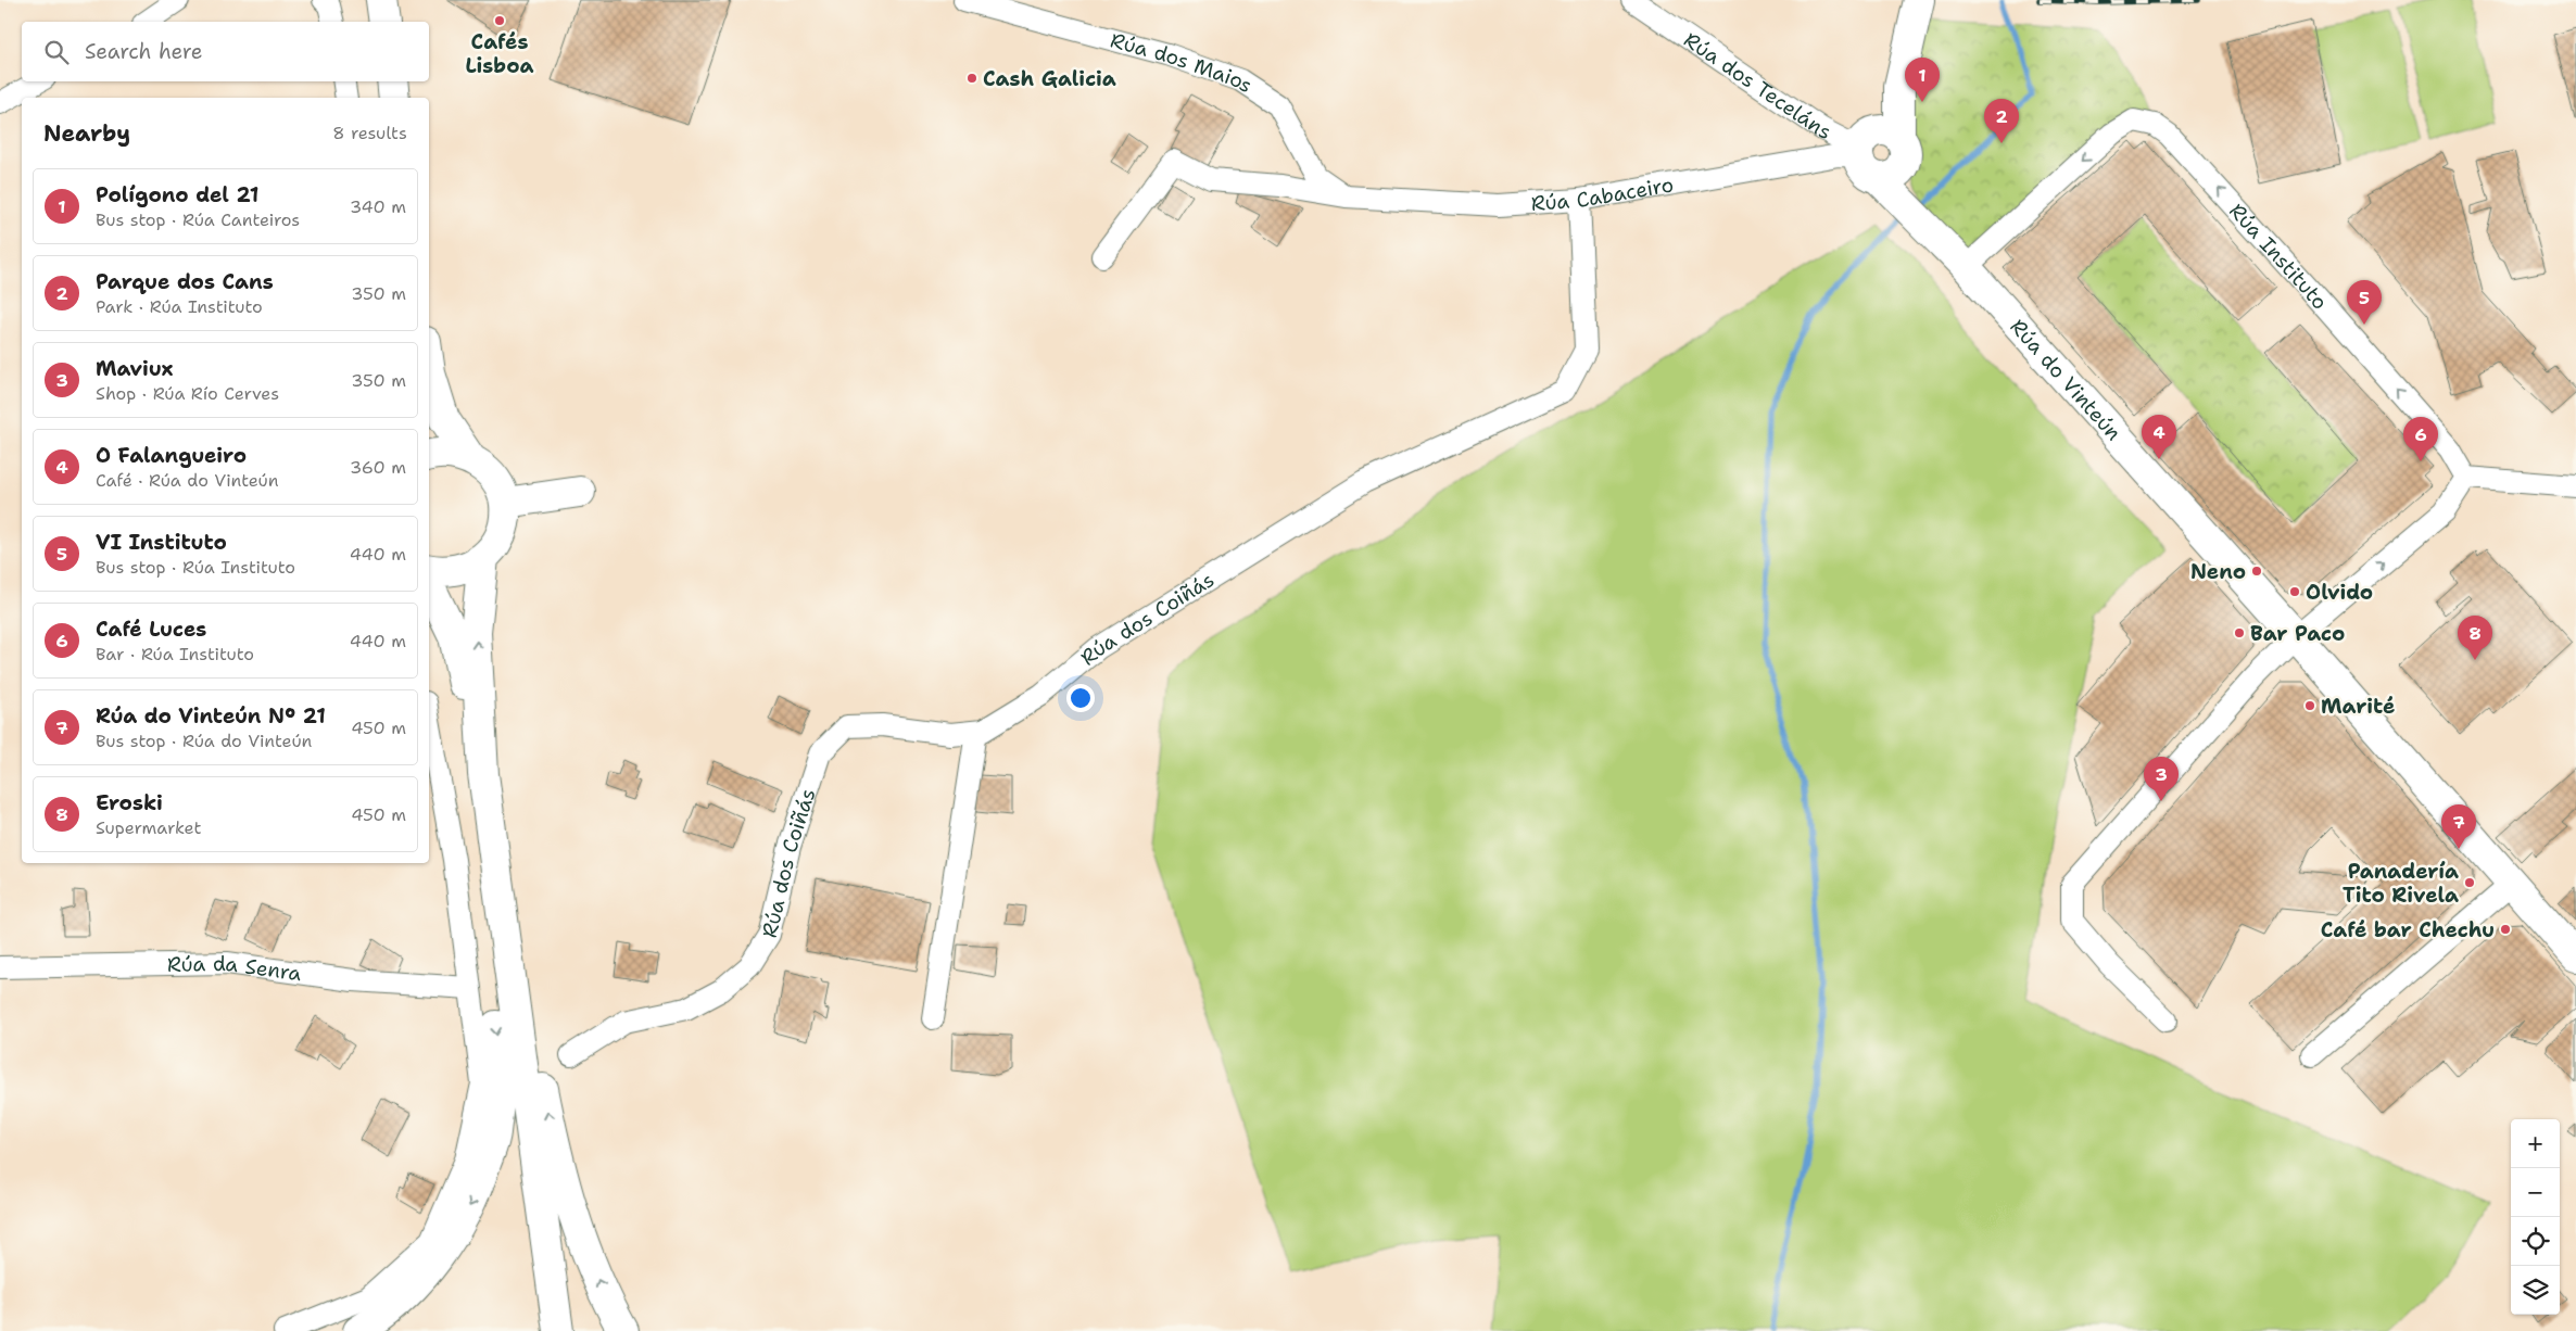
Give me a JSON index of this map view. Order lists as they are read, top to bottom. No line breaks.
{"streets":{"main road":["Rúa do Vinteún"],"street":["Rúa dos Maios","Rúa dos Teceláns","Rúa Cabaceiro","Rúa Instituto","Rúa dos Coiñás","Rúa da Senra"]},"crossings":[["Rúa dos Maios","Rúa Cabaceiro"],["Rúa dos Teceláns","Rúa Cabaceiro"],["Rúa Cabaceiro","Rúa dos Coiñás"],["Rúa Instituto","Rúa do Vinteún"]],"places":["Cafés Lisboa","Cash Galicia","Neno","Olvido","Bar Paco","Marité","Panadería Tito Rivela","Café bar Chechu"],"page":{"search":"Search here","pins":["1","2","5","4","6","8","3","7"],"heading":["Nearby","8 results"],"list":[{"mark":"1","name":"Polígono del 21","note":"Bus stop · Rúa Canteiros","value":"340 m"},{"mark":"2","name":"Parque dos Cans","note":"Park · Rúa Instituto","value":"350 m"},{"mark":"3","name":"Maviux","note":"Shop · Rúa Río Cerves","value":"350 m"},{"mark":"4","name":"O Falangueiro","note":"Café · Rúa do Vinteún","value":"360 m"},{"mark":"5","name":"VI Instituto","note":"Bus stop · Rúa Instituto","value":"440 m"},{"mark":"6","name":"Café Luces","note":"Bar · Rúa Instituto","value":"440 m"},{"mark":"7","name":"Rúa do Vinteún Nº 21","note":"Bus stop · Rúa do Vinteún","value":"450 m"},{"mark":"8","name":"Eroski","note":"Supermarket","value":"450 m"}],"map_buttons":["+","−"]}}
